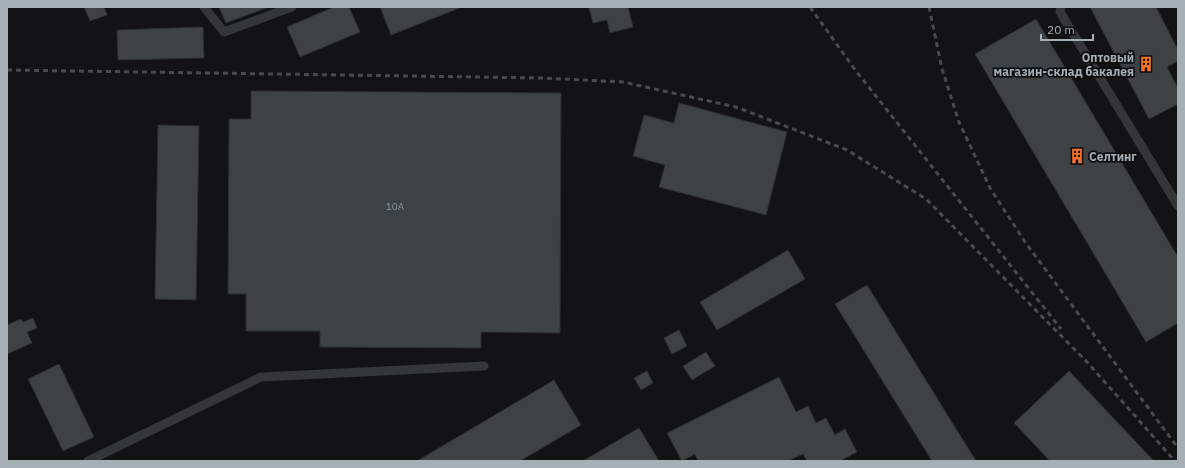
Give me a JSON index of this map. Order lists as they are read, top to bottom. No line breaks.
{"places":{"building":["Оптовый магазин-склад бакалея","Селтинг"]},"house_numbers":["10А"],"scale_bar":"20 m"}
